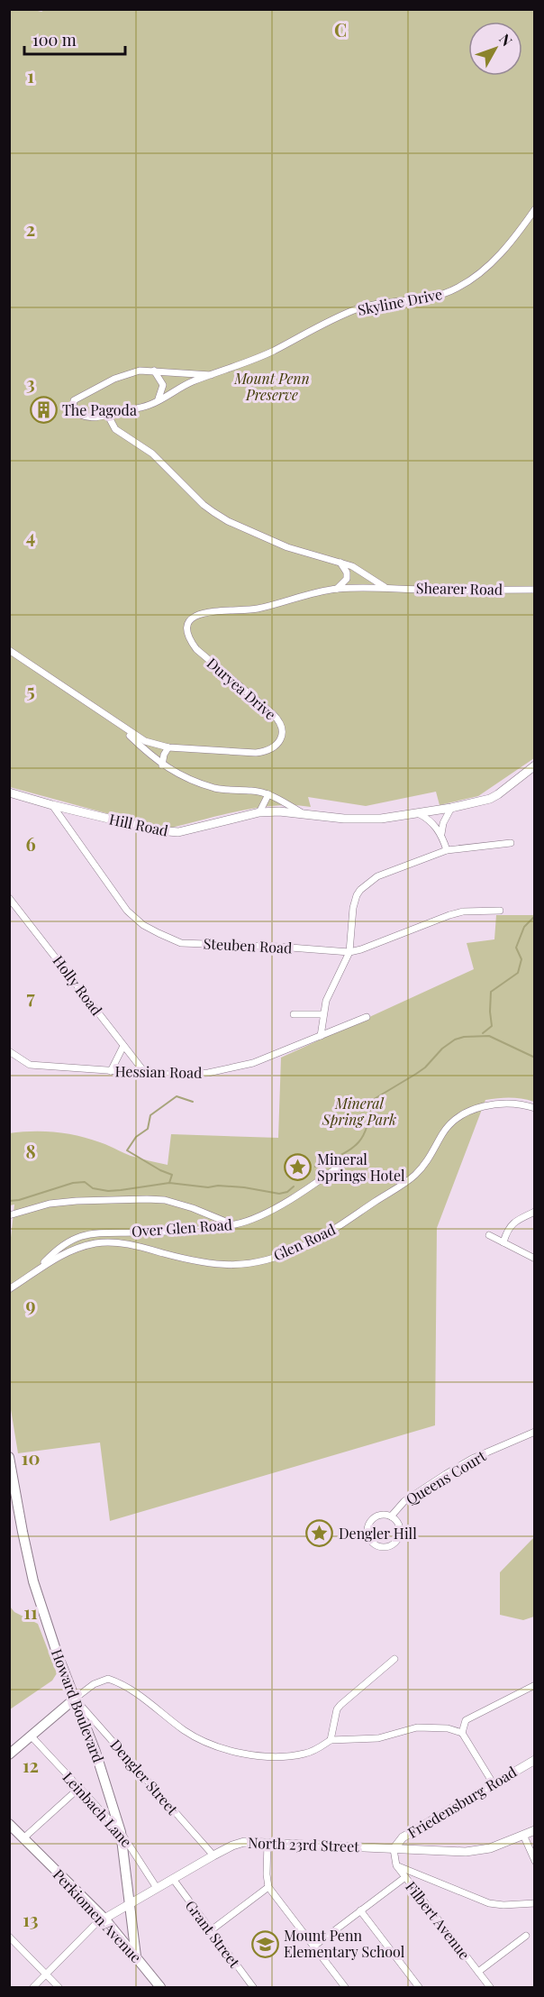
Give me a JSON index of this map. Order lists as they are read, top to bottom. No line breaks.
{"streets":{"main road":["Howard Boulevard","Perkiomen Avenue"],"street":["Skyline Drive","Shearer Road","Duryea Drive","Hill Road","Steuben Road","Holly Road","Hessian Road","Over Glen Road","Glen Road","Queens Court","Dengler Street","Friedensburg Road","Leinbach Lane","North 23rd Street","Filbert Avenue","Grant Street"]},"crossings":[["Shearer Road","Duryea Drive"],["Duryea Drive","Hill Road"],["Hill Road","Steuben Road"],["Holly Road","Hessian Road"],["Over Glen Road","Glen Road"],["Howard Boulevard","Dengler Street"],["Howard Boulevard","Leinbach Lane"],["Howard Boulevard","North 23rd Street"],["Howard Boulevard","Perkiomen Avenue"],["Dengler Street","North 23rd Street"],["Friedensburg Road","North 23rd Street"],["Friedensburg Road","Filbert Avenue"],["Leinbach Lane","North 23rd Street"],["North 23rd Street","Perkiomen Avenue"],["North 23rd Street","Filbert Avenue"],["North 23rd Street","Grant Street"]],"parks":["Mount Penn Preserve","Mineral Spring Park"],"places":{"building":["The Pagoda"],"place":["Mineral Springs Hotel","Dengler Hill"],"school or university":["Mount Penn Elementary School"]},"scale_bar":"100 m","north":"top right","grid":{"columns":["C"],"rows":["1","2","3","4","5","6","7","8","9","10","11","12","13"]}}
